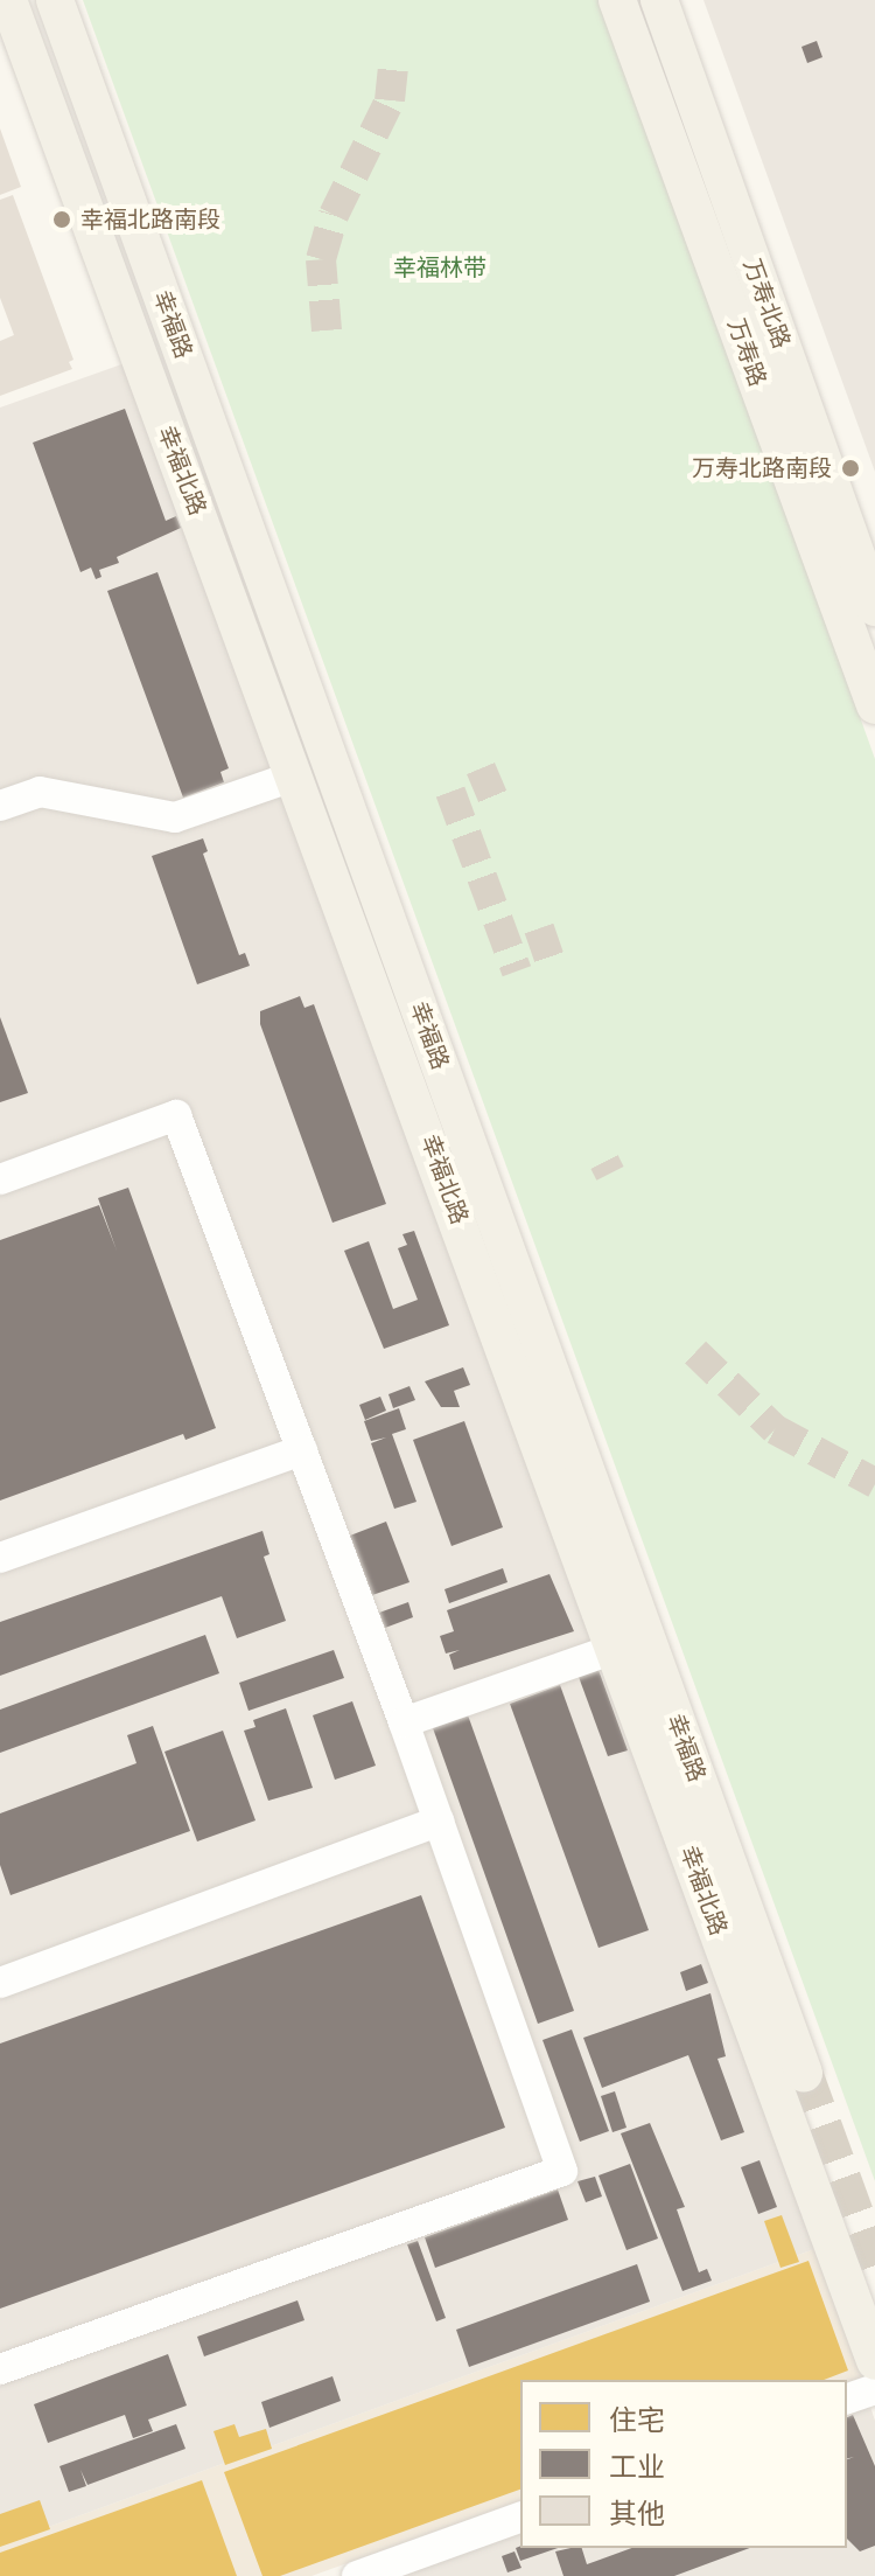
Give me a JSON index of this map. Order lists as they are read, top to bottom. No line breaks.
{"streets":{"main road":["万寿北路","幸福路","万寿路","幸福北路"]},"parks":["幸福林带"],"places":["幸福北路南段","万寿北路南段"],"legend":["住宅","工业","其他"]}
